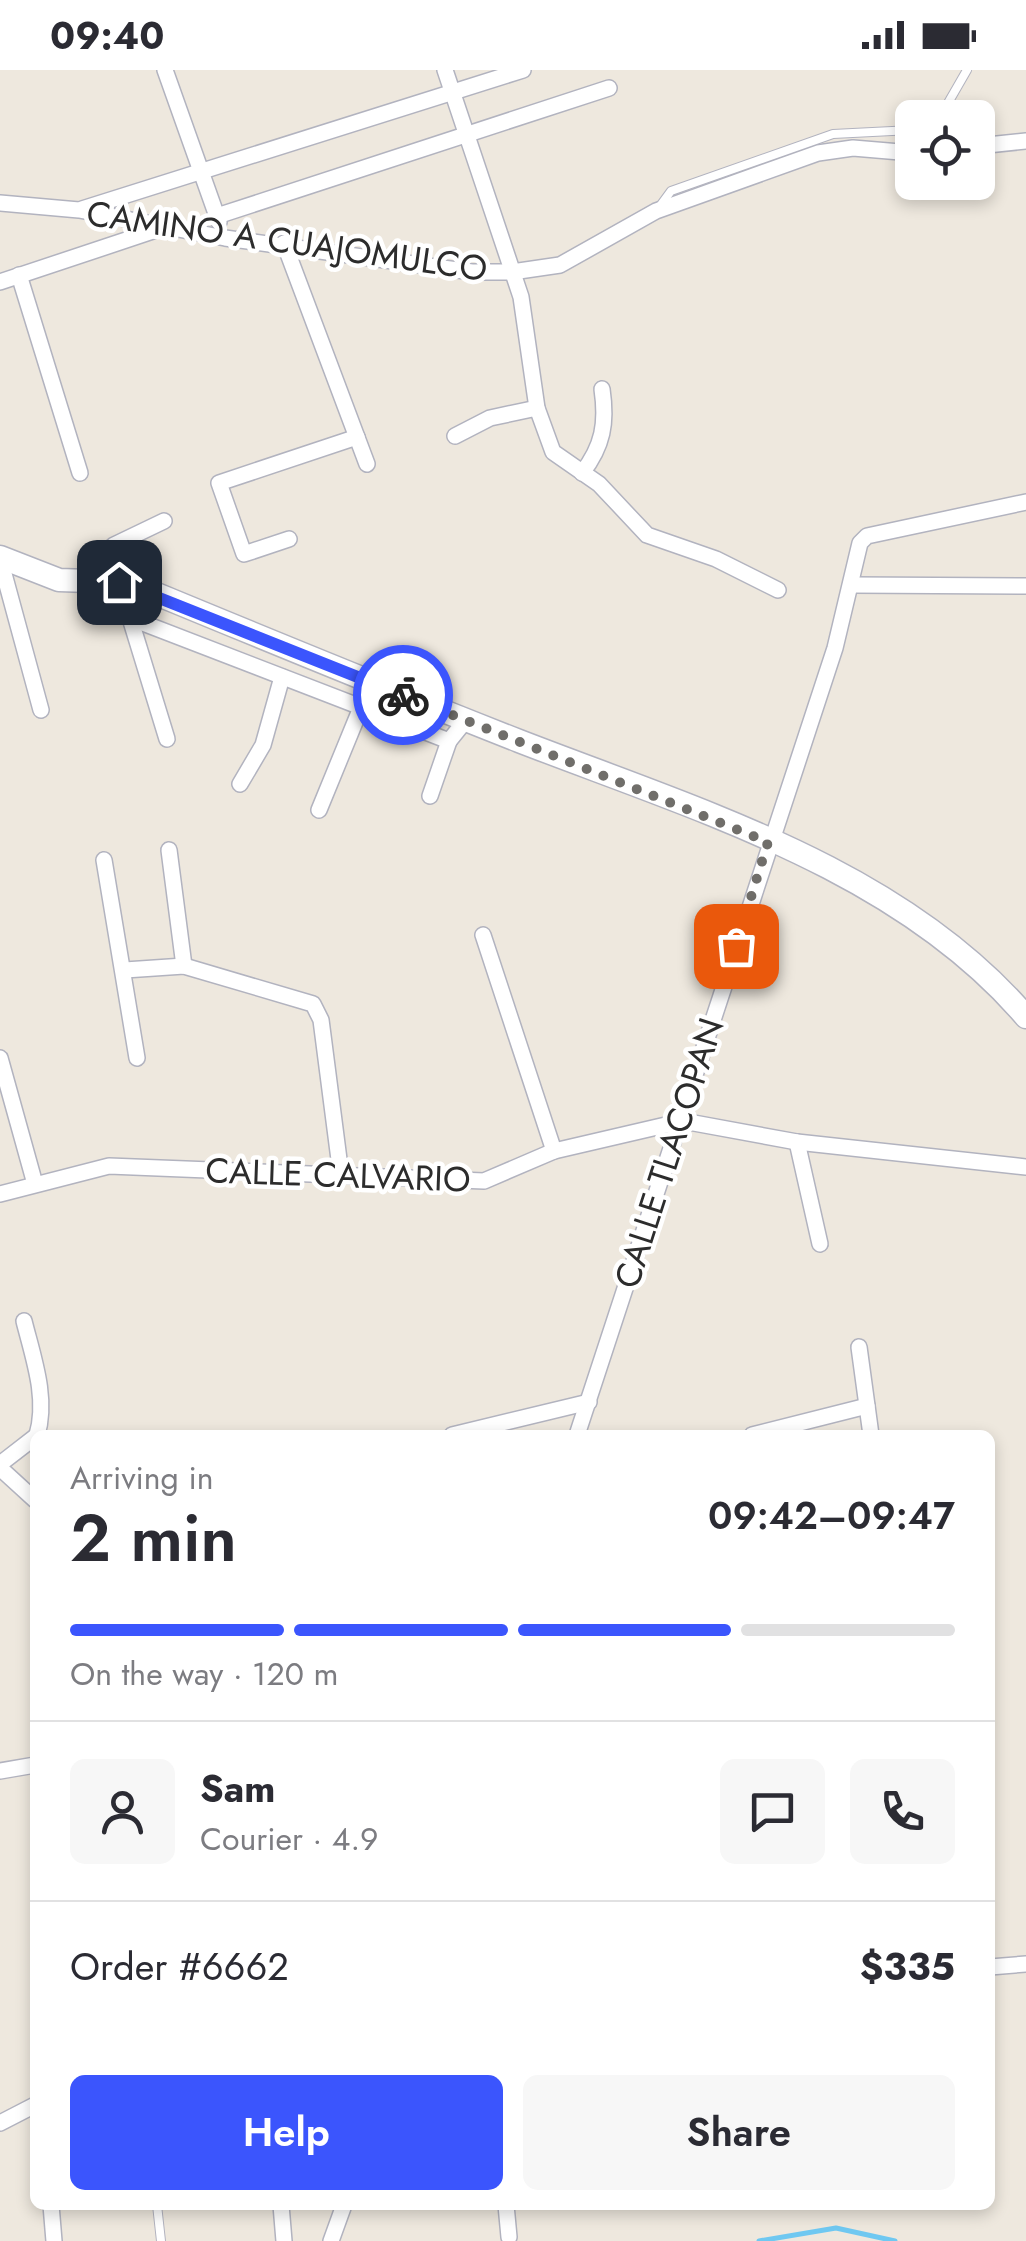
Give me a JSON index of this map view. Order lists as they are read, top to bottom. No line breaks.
{"streets":{"street":["CAMINO A CUAJOMULCO","CALLE TLACOPAN","CALLE CALVARIO"]},"crossings":[["CALLE TLACOPAN","CALLE CALVARIO"]],"page":{"status":"09:40","heading":["2 min","Arriving in","09:42–09:47"],"panel":["Sam","Courier · 4.9","Order #6662","$335"],"bar":"On the way · 120 m","buttons":["Help","Share"]}}
